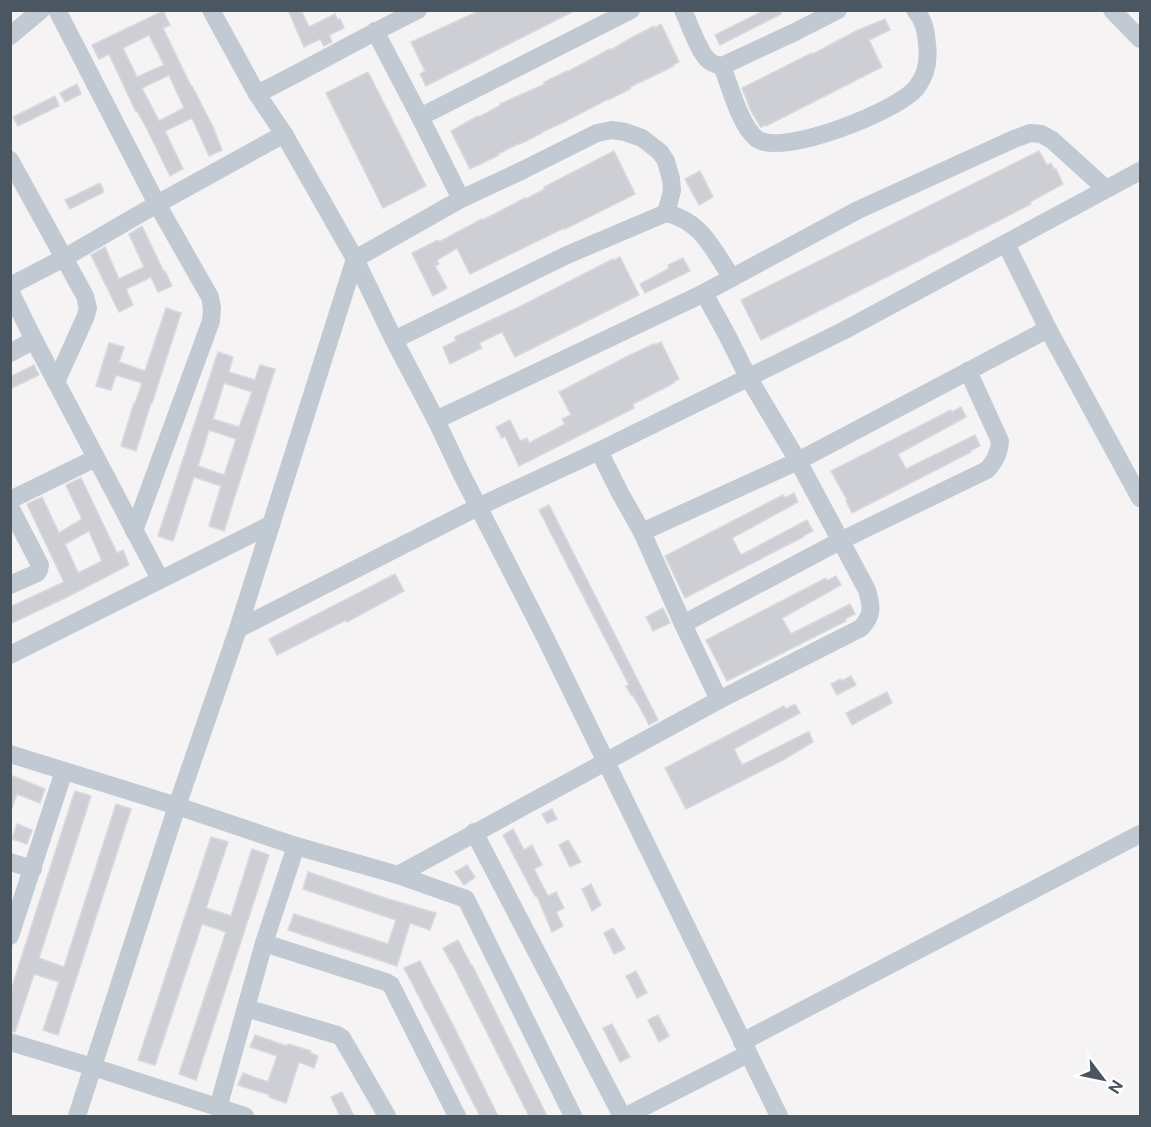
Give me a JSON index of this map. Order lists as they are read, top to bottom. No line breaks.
{"north":"bottom right"}
